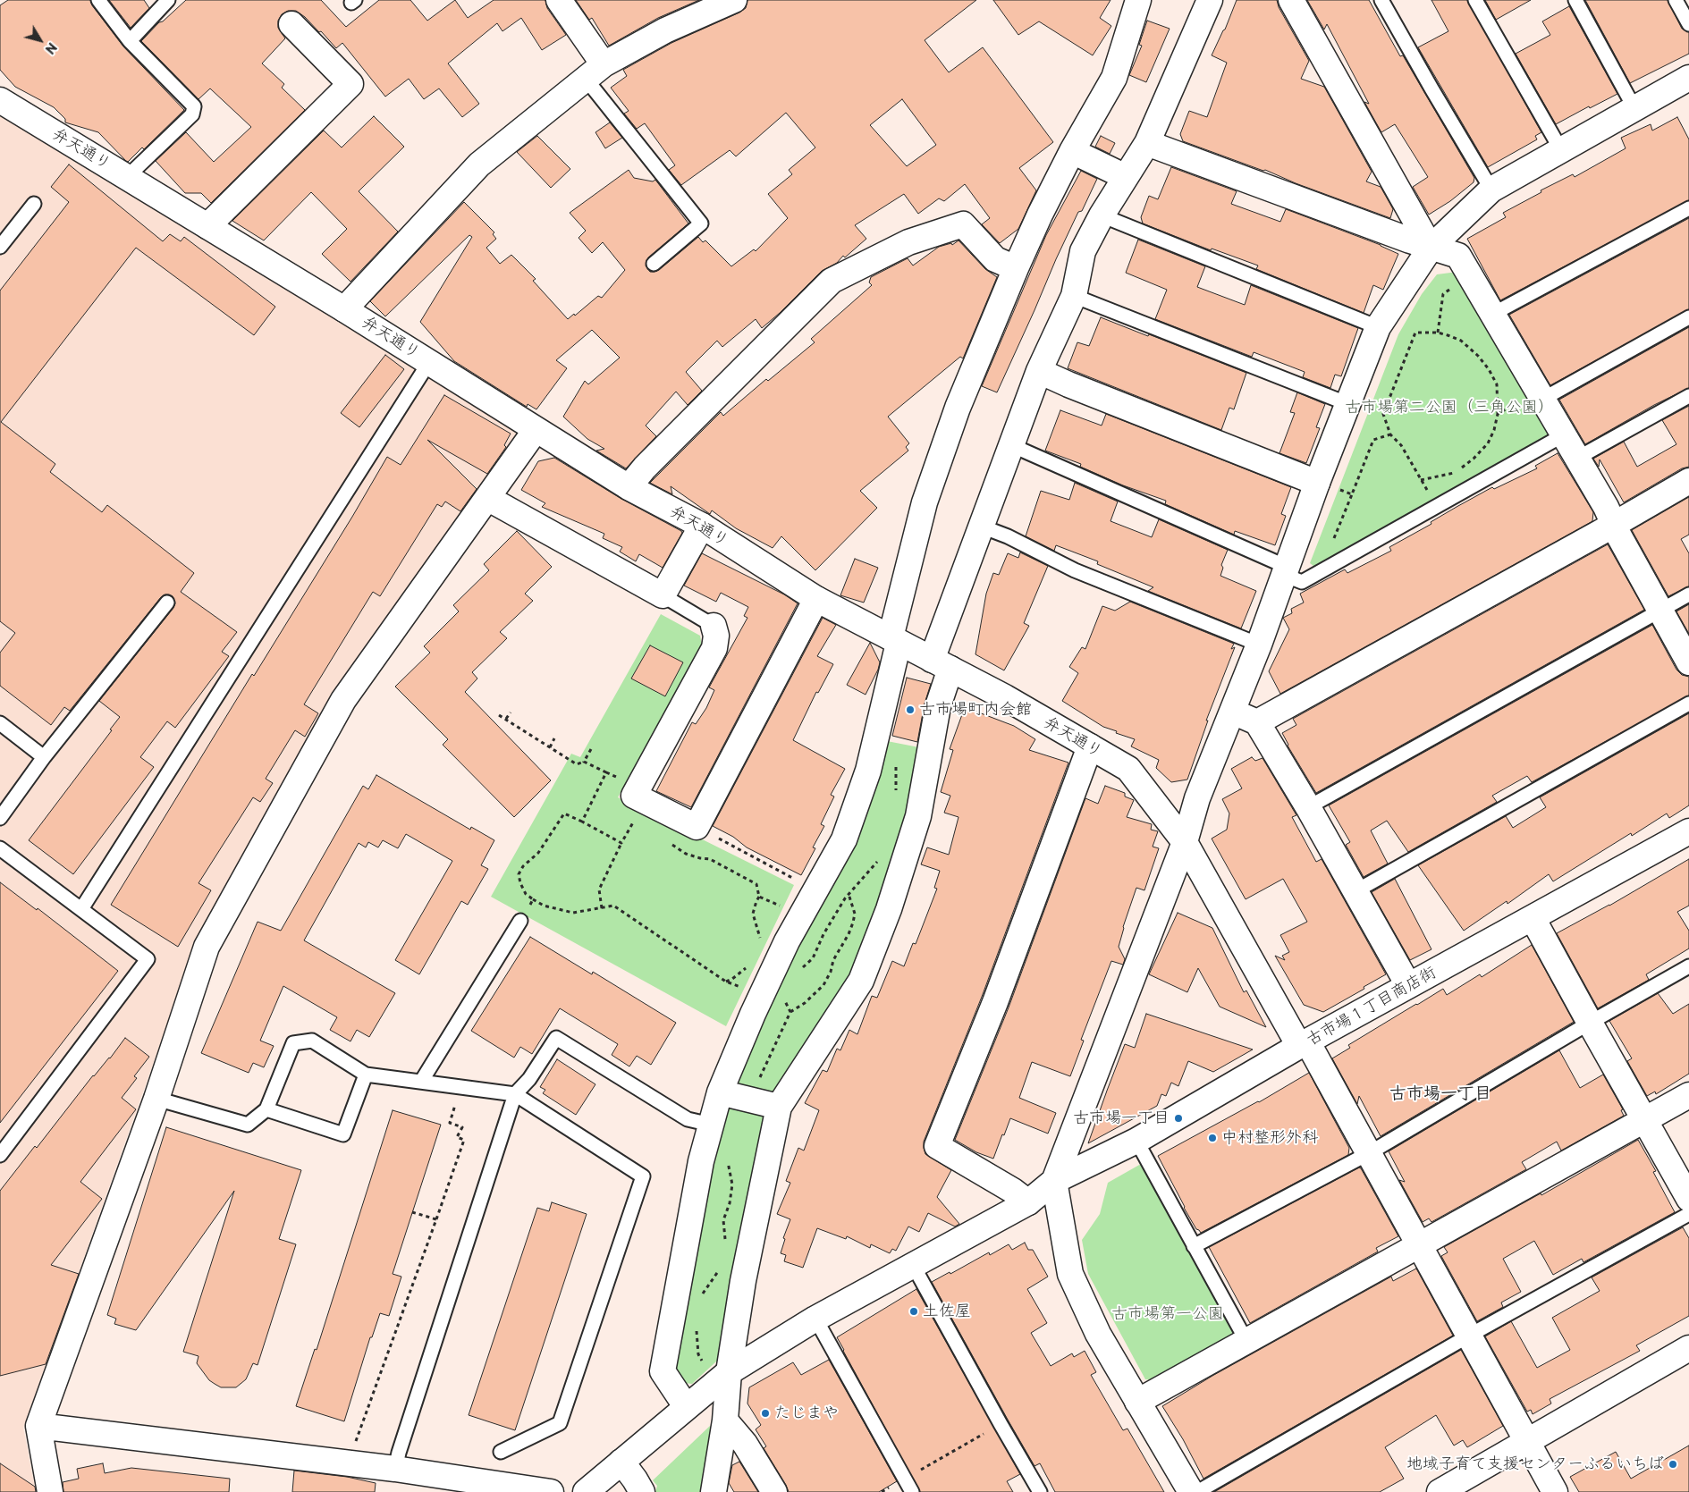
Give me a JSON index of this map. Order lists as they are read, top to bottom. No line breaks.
{"streets":{"street":["弁天通り","古市場１丁目商店街"]},"crossings":[["弁天通り","古市場１丁目商店街"]],"districts":["古市場一丁目"],"parks":["古市場第二公園（三角公園）","古市場第一公園"],"places":["古市場町内会館","古市場一丁目","中村整形外科","土佐屋","たじまや","地域子育て支援センターふるいちば"],"north":"bottom right"}
